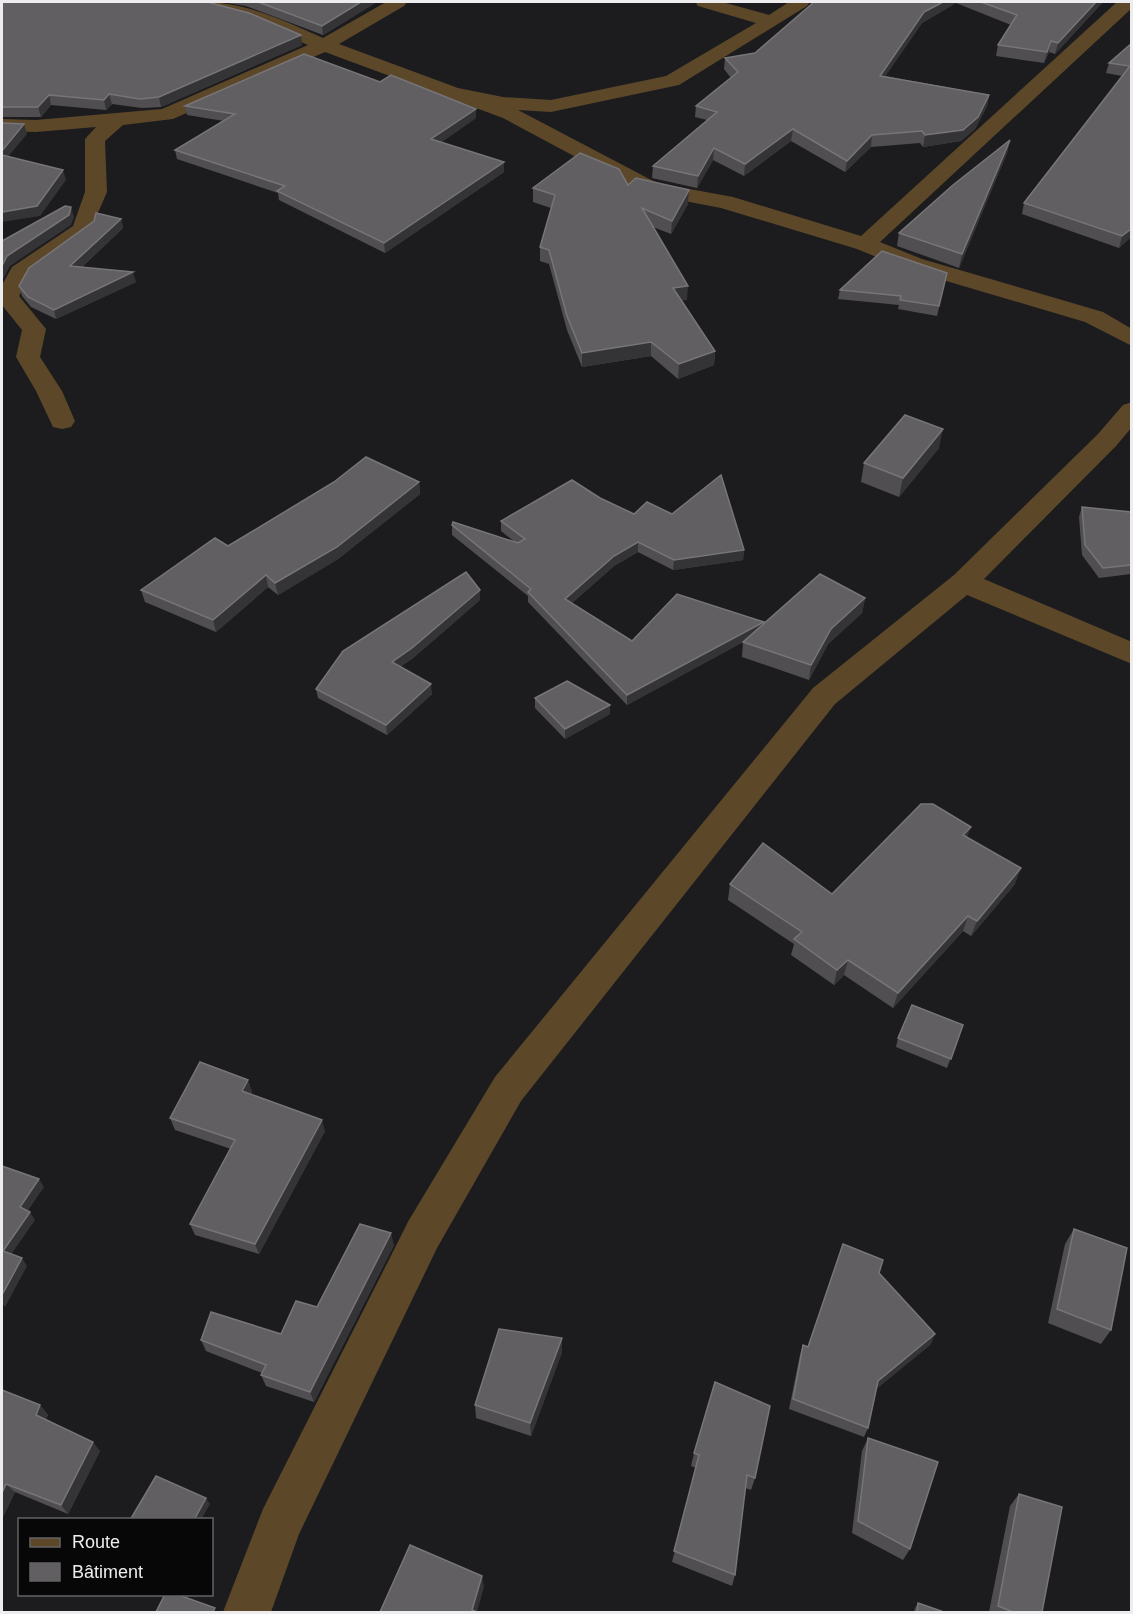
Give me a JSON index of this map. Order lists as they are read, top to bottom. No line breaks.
{"legend":["Route","Bâtiment"]}
